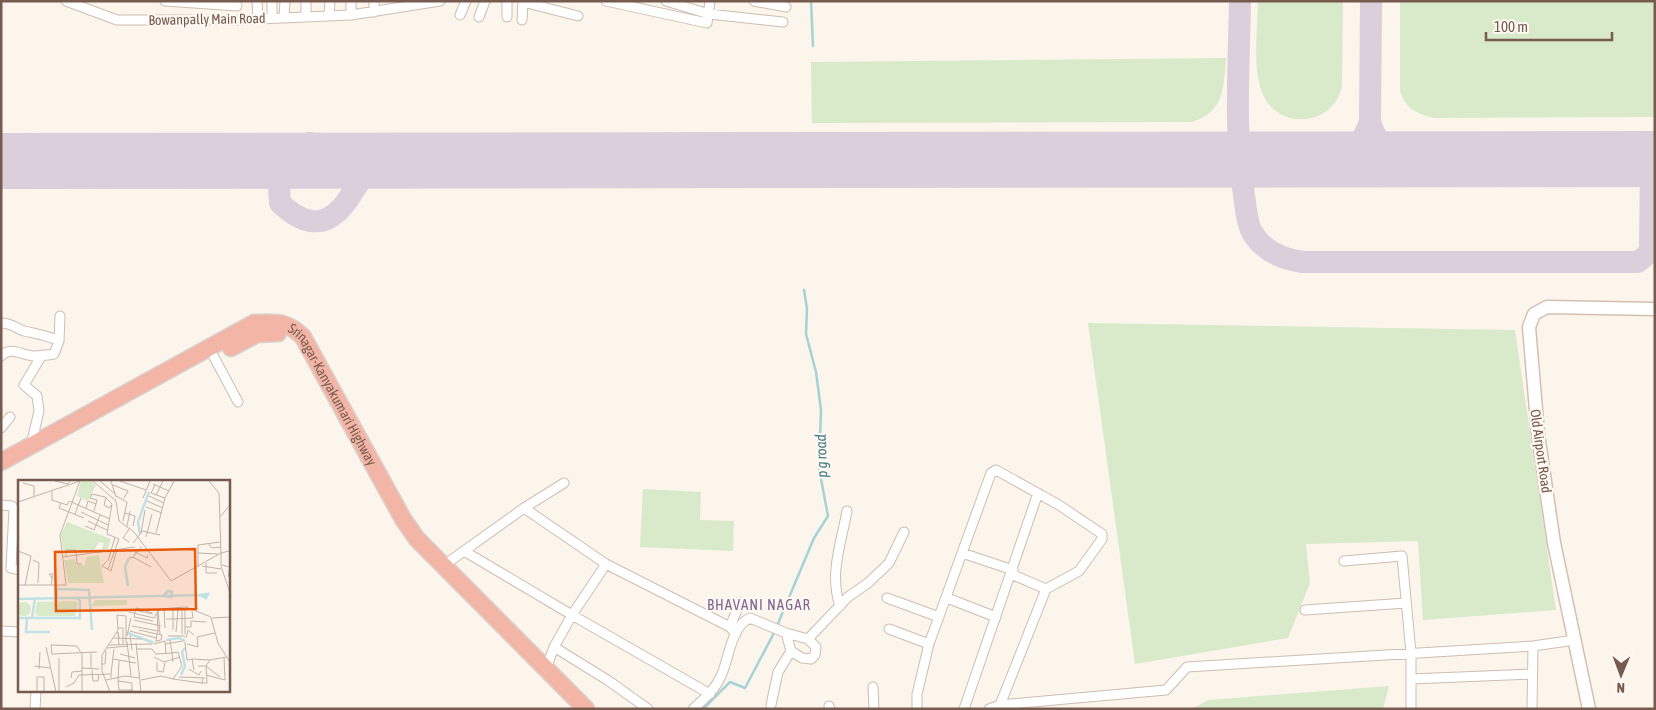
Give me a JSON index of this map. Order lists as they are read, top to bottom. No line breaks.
{"streets":{"highway":["Srinagar-Kanyakumari Highway"],"main road":["Old Airport Road"],"street":["Bowanpally Main Road"]},"districts":["BHAVANI NAGAR"],"water":["p g road"],"scale_bar":"100 m","north":"bottom"}
